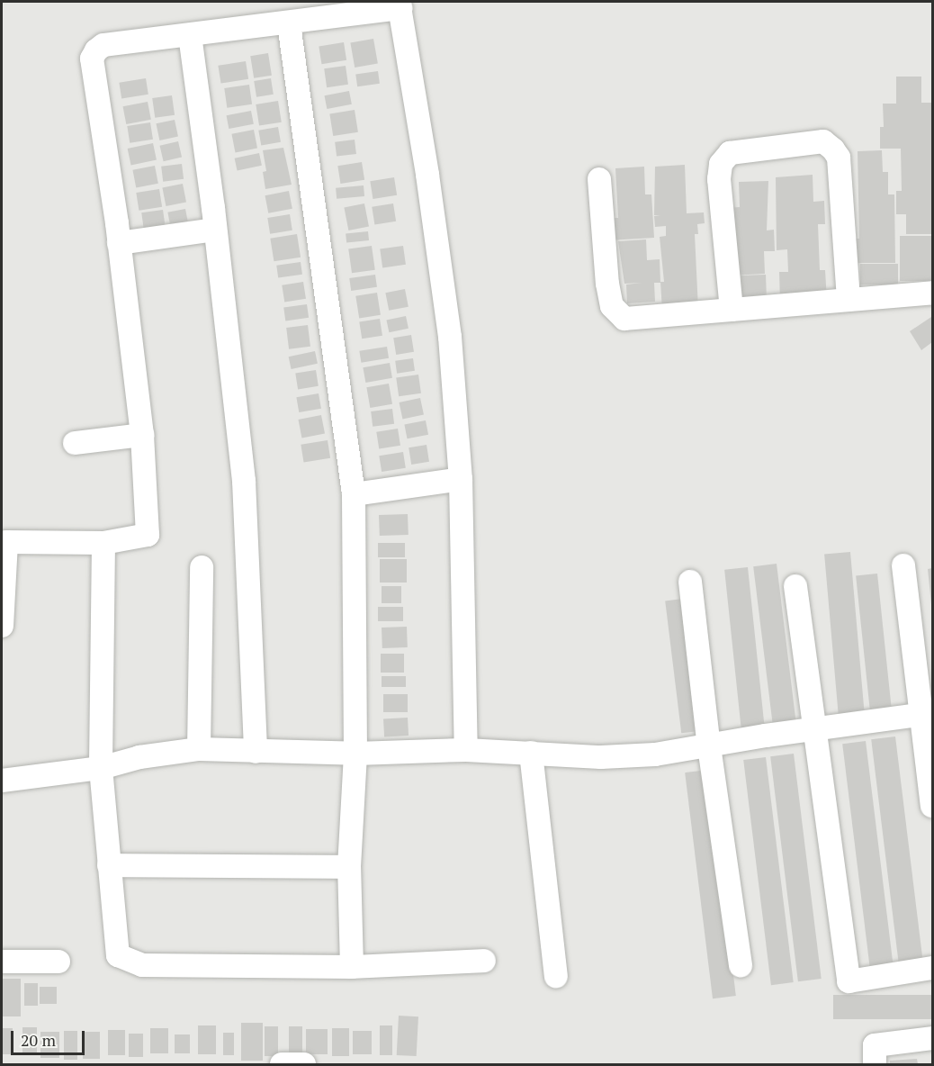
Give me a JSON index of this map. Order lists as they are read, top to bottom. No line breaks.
{"scale_bar":"20 m"}
